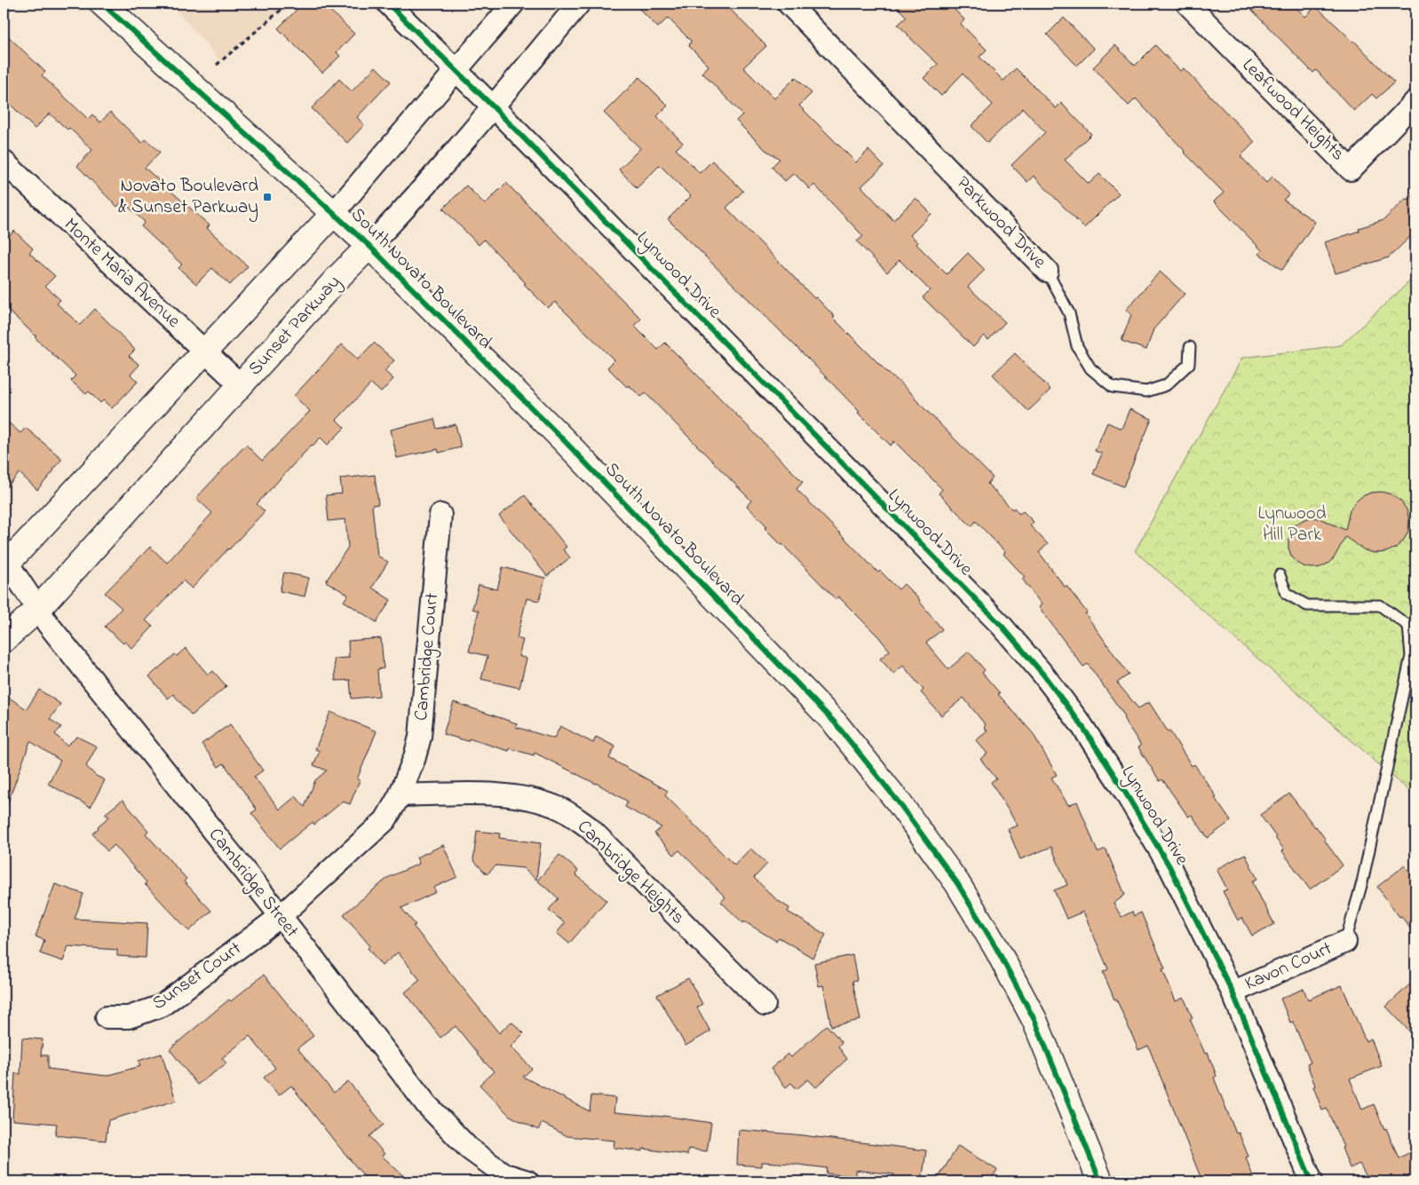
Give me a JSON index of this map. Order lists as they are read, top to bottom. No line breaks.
{"streets":{"main road":["South Novato Boulevard","Sunset Parkway"],"street":["Leafwood Heights","Parkwood Drive","Monte Maria Avenue","Lynwood Drive","Cambridge Court","Cambridge Heights","Cambridge Street","Kavon Court","Sunset Court"]},"crossings":[["Monte Maria Avenue","Sunset Parkway"],["Lynwood Drive","Sunset Parkway"],["Lynwood Drive","Kavon Court"],["South Novato Boulevard","Sunset Parkway"],["Sunset Parkway","Cambridge Street"],["Cambridge Court","Cambridge Heights"],["Cambridge Street","Sunset Court"]],"parks":["Lynwood Hill Park"],"places":{"transit":["Novato Boulevard & Sunset Parkway"]}}
